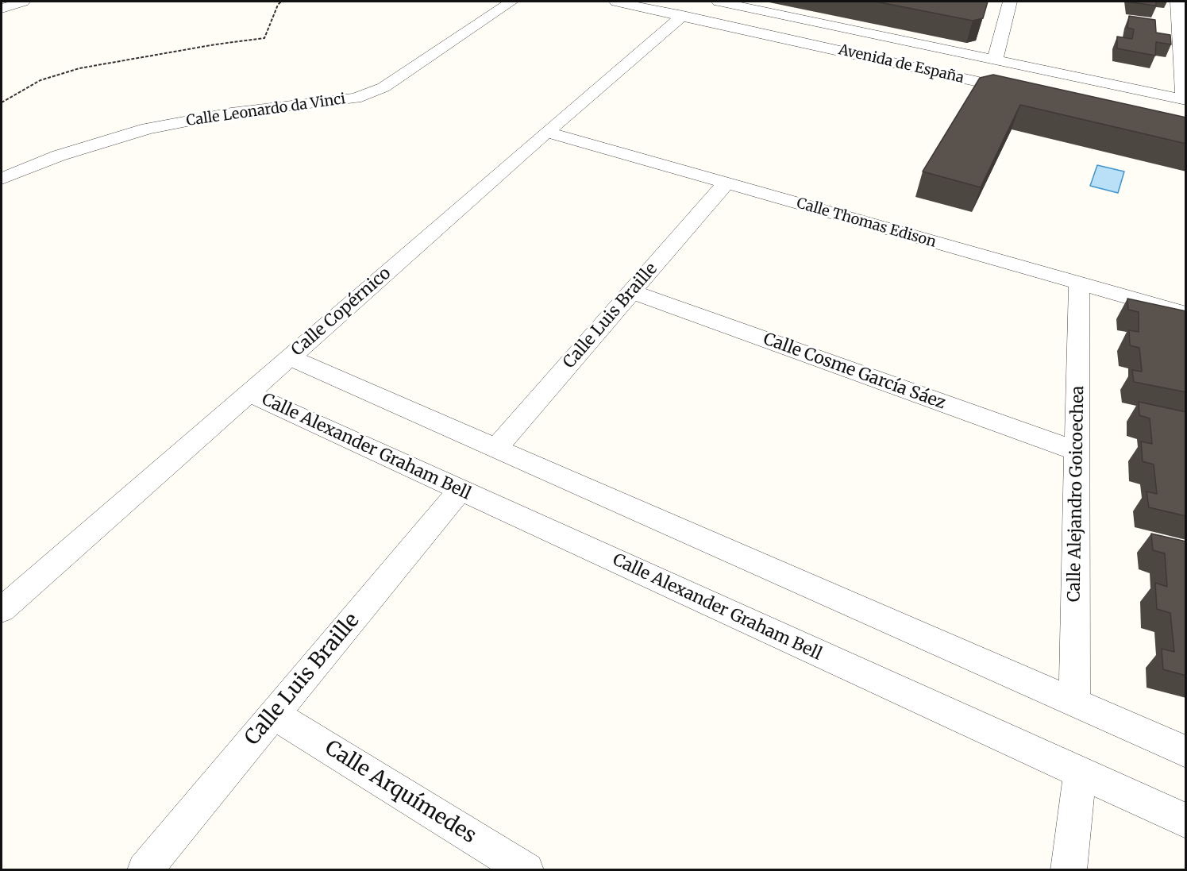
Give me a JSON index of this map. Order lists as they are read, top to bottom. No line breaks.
{"streets":{"street":["Avenida de España","Calle Leonardo da Vinci","Calle Thomas Edison","Calle Copérnico","Calle Luis Braille","Calle Cosme García Sáez","Calle Alexander Graham Bell","Calle Alejandro Goicoechea","Calle Arquímedes"]},"crossings":[["Avenida de España","Calle Copérnico"],["Calle Thomas Edison","Calle Copérnico"],["Calle Thomas Edison","Calle Luis Braille"],["Calle Thomas Edison","Calle Alejandro Goicoechea"],["Calle Copérnico","Calle Alexander Graham Bell"],["Calle Luis Braille","Calle Cosme García Sáez"],["Calle Luis Braille","Calle Alexander Graham Bell"],["Calle Luis Braille","Calle Arquímedes"],["Calle Cosme García Sáez","Calle Alejandro Goicoechea"]]}
